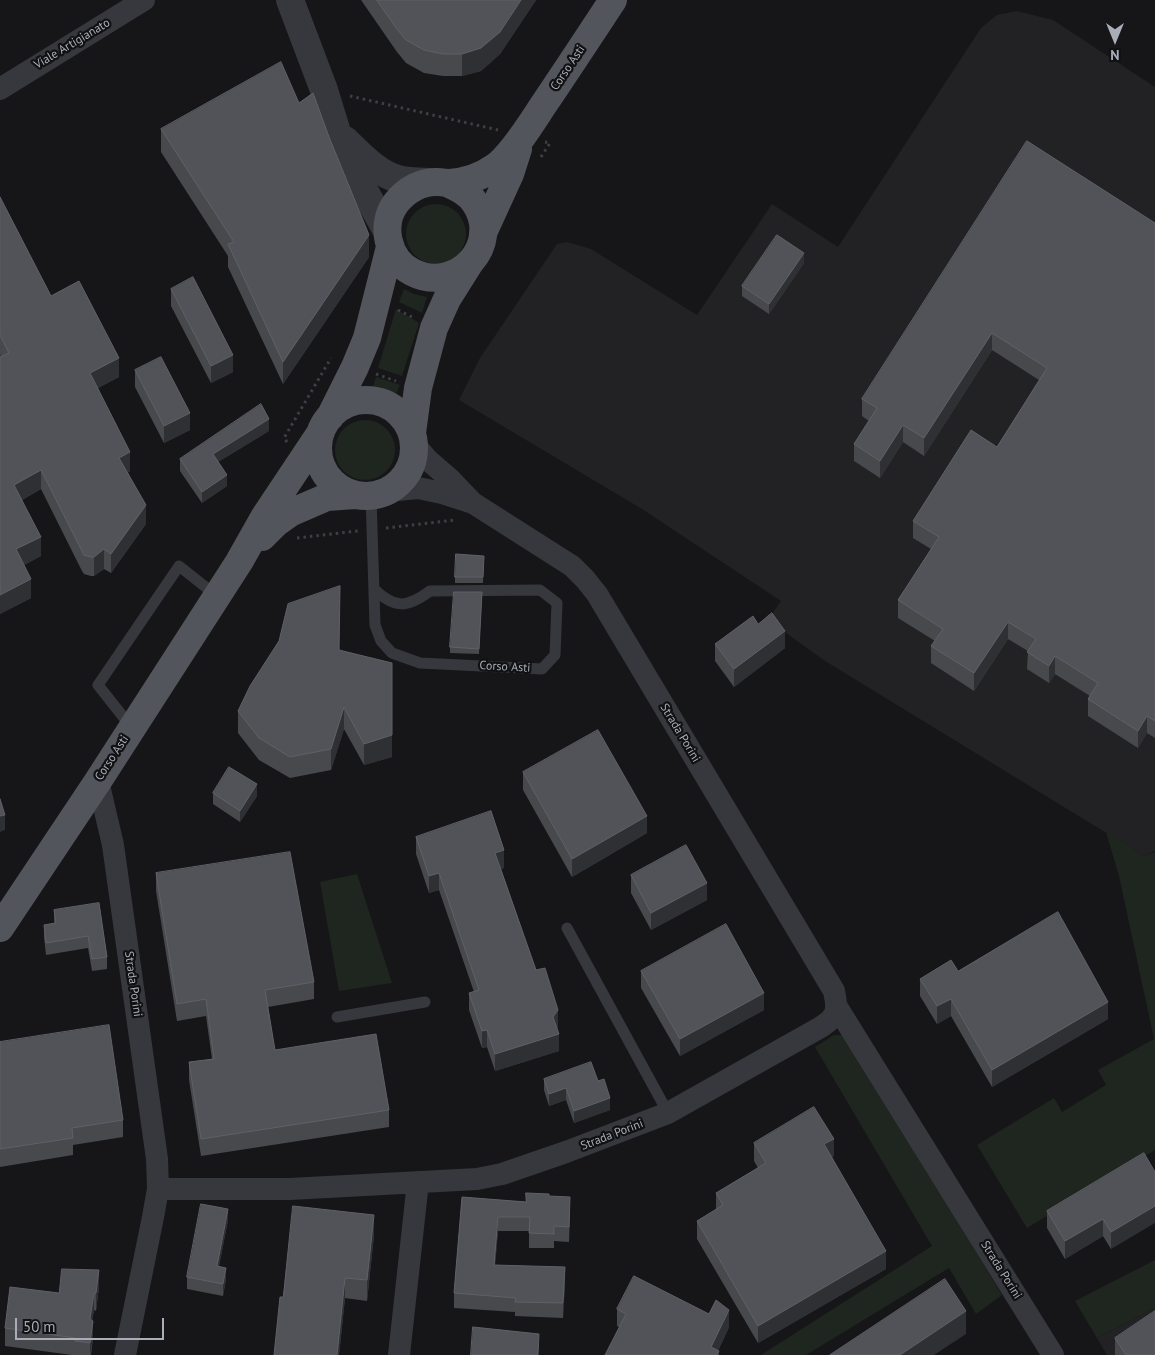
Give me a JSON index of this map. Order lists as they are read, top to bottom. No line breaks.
{"streets":{"main road":["Corso Asti"],"street":["Viale Artigianato","Strada Porini"]},"crossings":[["Corso Asti","Strada Porini"]],"scale_bar":"50 m","north":"bottom"}
